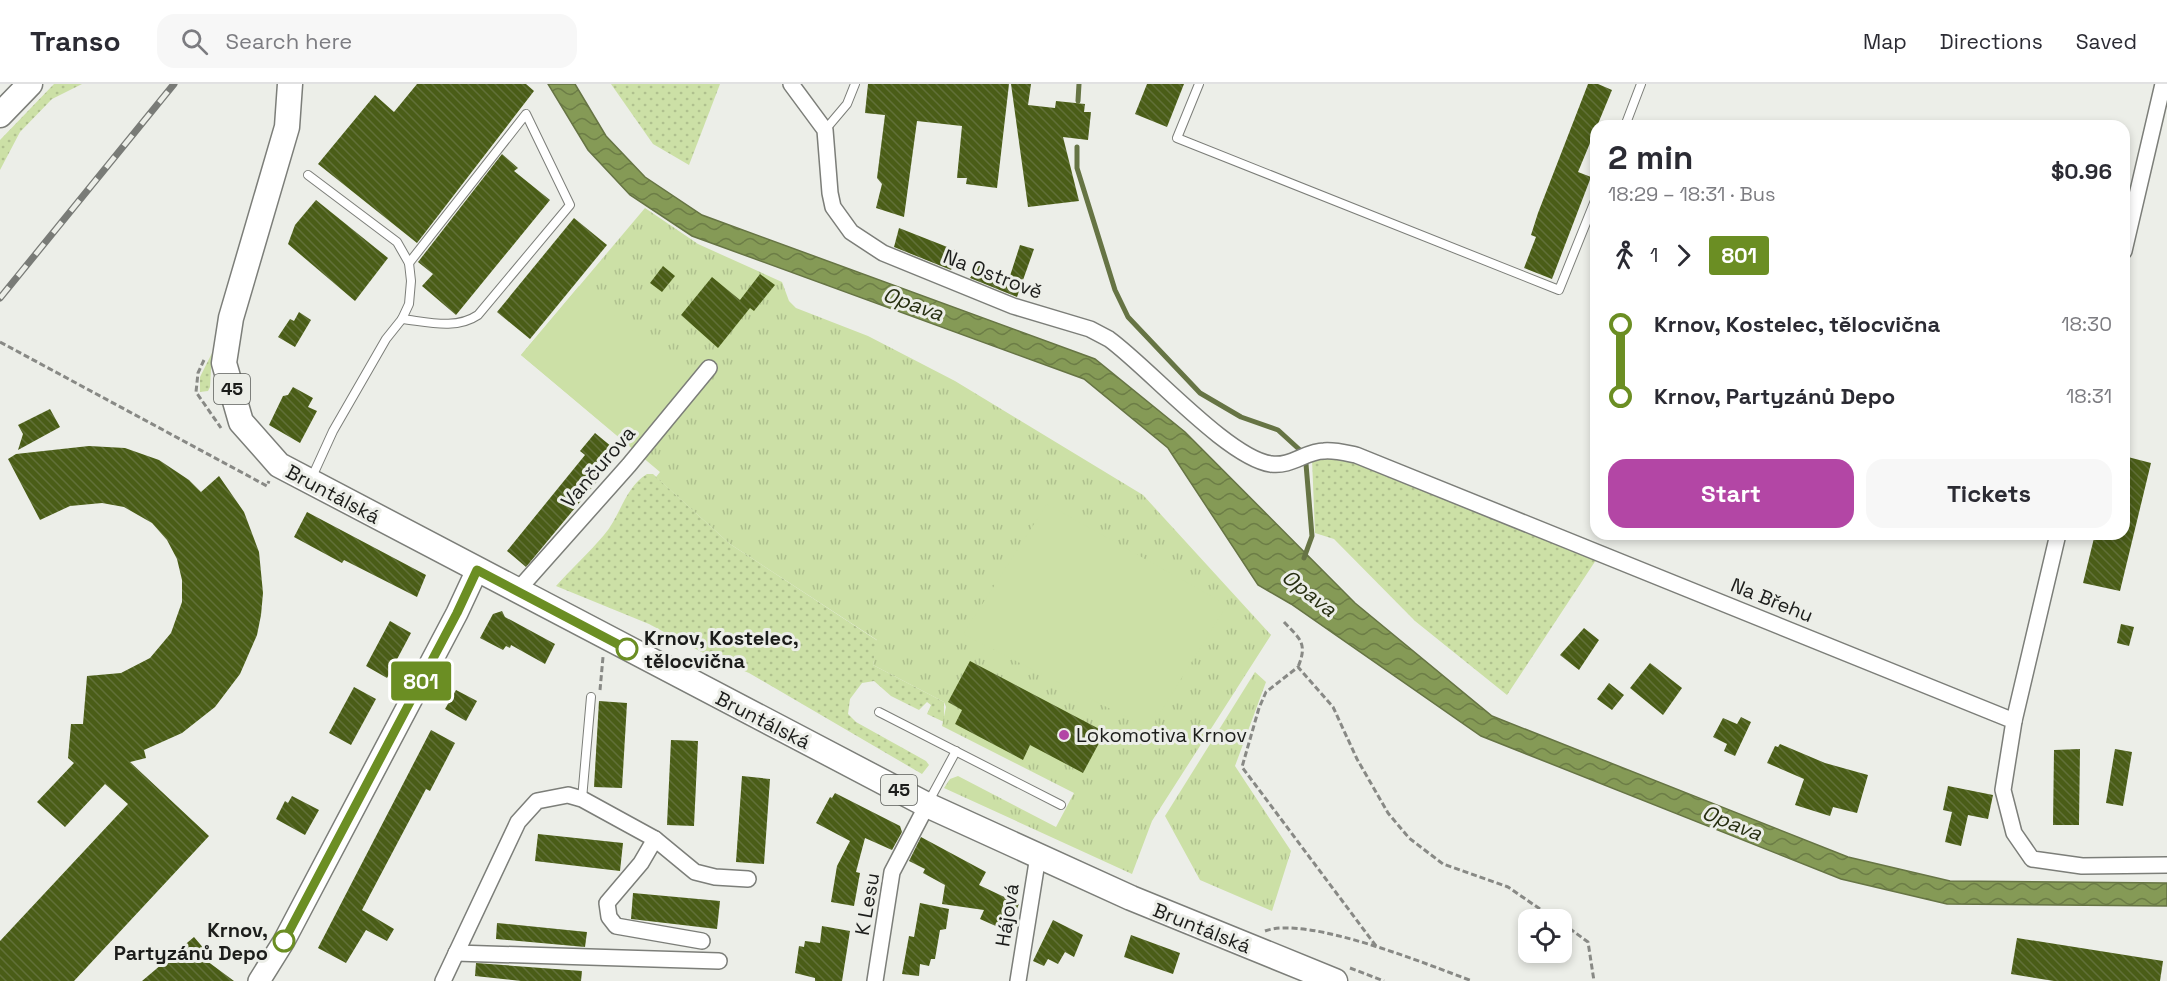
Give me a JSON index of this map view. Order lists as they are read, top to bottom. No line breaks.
{"streets":{"main road":["45","Bruntálská"],"street":["Na Ostrově","Vančurova","Na Břehu","K Lesu","Hájová"]},"crossings":[["Na Ostrově","Na Břehu"],["Vančurova","Bruntálská"],["Bruntálská","K Lesu"],["Bruntálská","Hájová"]],"water":["Opava"],"places":["Krnov, Kostelec, tělocvična","Lokomotiva Krnov","Krnov, Partyzánů Depo"],"lines":["bus line 801"],"page":{"header":"Transo","search":"Search here","nav":["Map","Directions","Saved"],"on_map":"801","heading":["2 min","18:29 – 18:31 · Bus","$0.96"],"legs":["1","801"],"list":[{"name":"Krnov, Kostelec, tělocvična","value":"18:30"},{"name":"Krnov, Partyzánů Depo","value":"18:31"}],"buttons":["Start","Tickets"]}}
